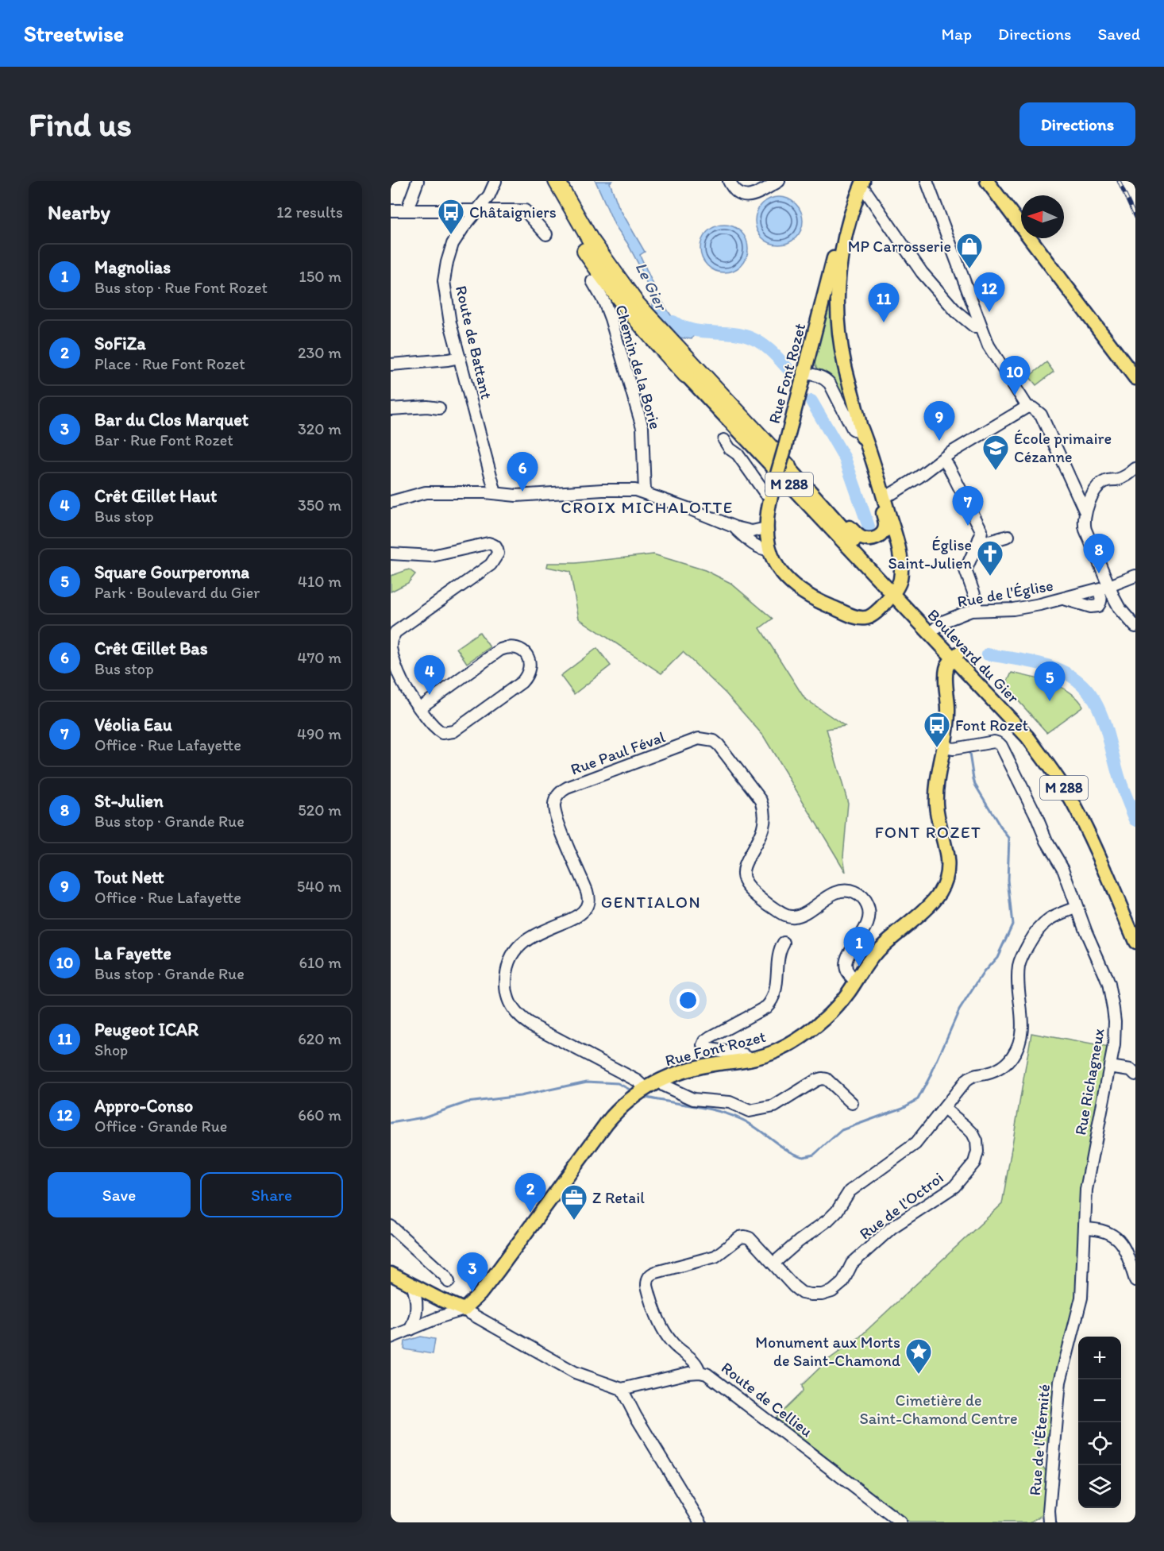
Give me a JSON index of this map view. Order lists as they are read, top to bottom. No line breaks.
{"streets":{"highway":["M 288"],"main road":["Rue Font Rozet","Boulevard du Gier"],"street":["Route de Battant","Chemin de la Borie","Rue de l'Église","Rue Paul Féval","Rue Richagneux","Rue de l'Octroi","Route de Cellieu","Rue de l'Éternité"]},"crossings":[["Rue Font Rozet","Boulevard du Gier"],["Rue Font Rozet","Rue Paul Féval"],["Rue Font Rozet","Rue Richagneux"],["M 288","Boulevard du Gier"],["Rue de l'Église","Boulevard du Gier"],["Rue Richagneux","Rue de l'Éternité"]],"districts":["CROIX MICHALOTTE","FONT ROZET","GENTIALON"],"water":["Le Gier"],"parks":["Cimetière de Saint-Chamond Centre"],"places":{"bus stop":["Châtaigniers","Font Rozet"],"shop":["MP Carrosserie"],"school or university":["École primaire Cézanne"],"church":["Église Saint-Julien"],"office":["Z Retail"],"place":["Monument aux Morts de Saint-Chamond"]},"north":"left","page":{"header":"Streetwise","nav":["Map","Directions","Saved"],"buttons":["Directions",["Save","Share"]],"title":"Find us","heading":["Nearby","12 results"],"list":[{"mark":"1","name":"Magnolias","note":"Bus stop · Rue Font Rozet","value":"150 m"},{"mark":"2","name":"SoFiZa","note":"Place · Rue Font Rozet","value":"230 m"},{"mark":"3","name":"Bar du Clos Marquet","note":"Bar · Rue Font Rozet","value":"320 m"},{"mark":"4","name":"Crêt Œillet Haut","note":"Bus stop","value":"350 m"},{"mark":"5","name":"Square Gourperonna","note":"Park · Boulevard du Gier","value":"410 m"},{"mark":"6","name":"Crêt Œillet Bas","note":"Bus stop","value":"470 m"},{"mark":"7","name":"Véolia Eau","note":"Office · Rue Lafayette","value":"490 m"},{"mark":"8","name":"St-Julien","note":"Bus stop · Grande Rue","value":"520 m"},{"mark":"9","name":"Tout Nett","note":"Office · Rue Lafayette","value":"540 m"},{"mark":"10","name":"La Fayette","note":"Bus stop · Grande Rue","value":"610 m"},{"mark":"11","name":"Peugeot ICAR","note":"Shop","value":"620 m"},{"mark":"12","name":"Appro-Conso","note":"Office · Grande Rue","value":"660 m"}],"pins":["12","11","10","9","6","7","8","4","5","1","2","3"],"map_buttons":["+","−"]}}
